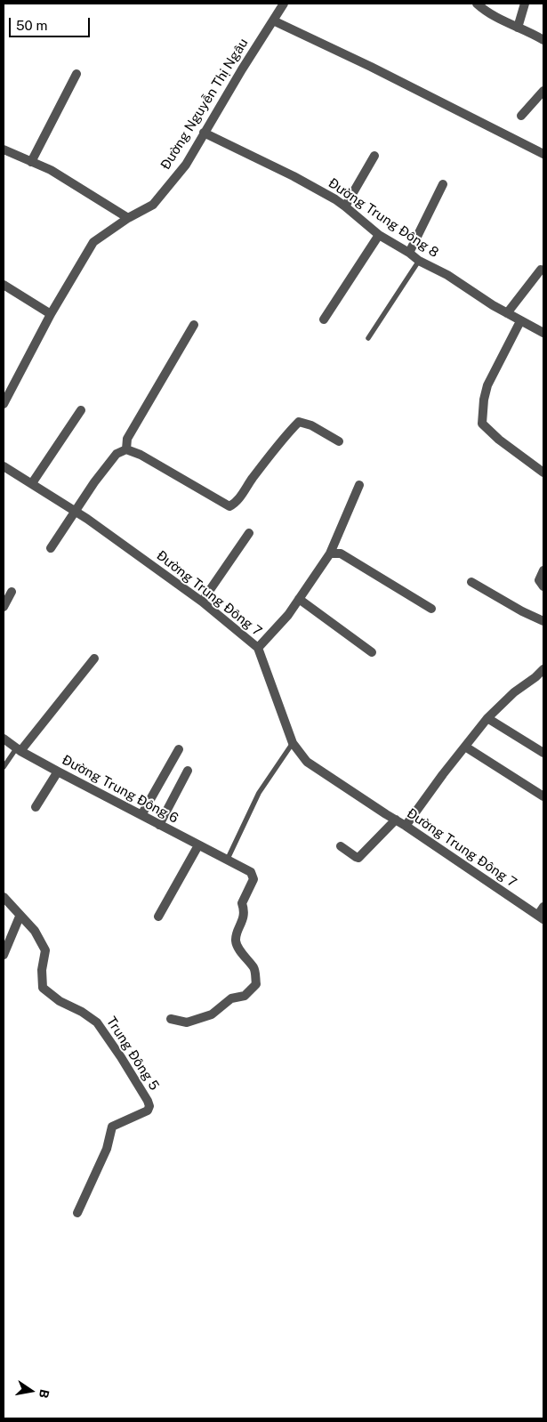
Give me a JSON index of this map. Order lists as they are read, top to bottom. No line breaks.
{"streets":{"street":["Đường Nguyễn Thị Ngâu","Đường Trung Đông 8","Đường Trung Đông 7","Đường Trung Đông 6","Trung Đông 5"]},"crossings":[["Đường Nguyễn Thị Ngâu","Đường Trung Đông 8"]],"scale_bar":"50 m","north":"right"}
